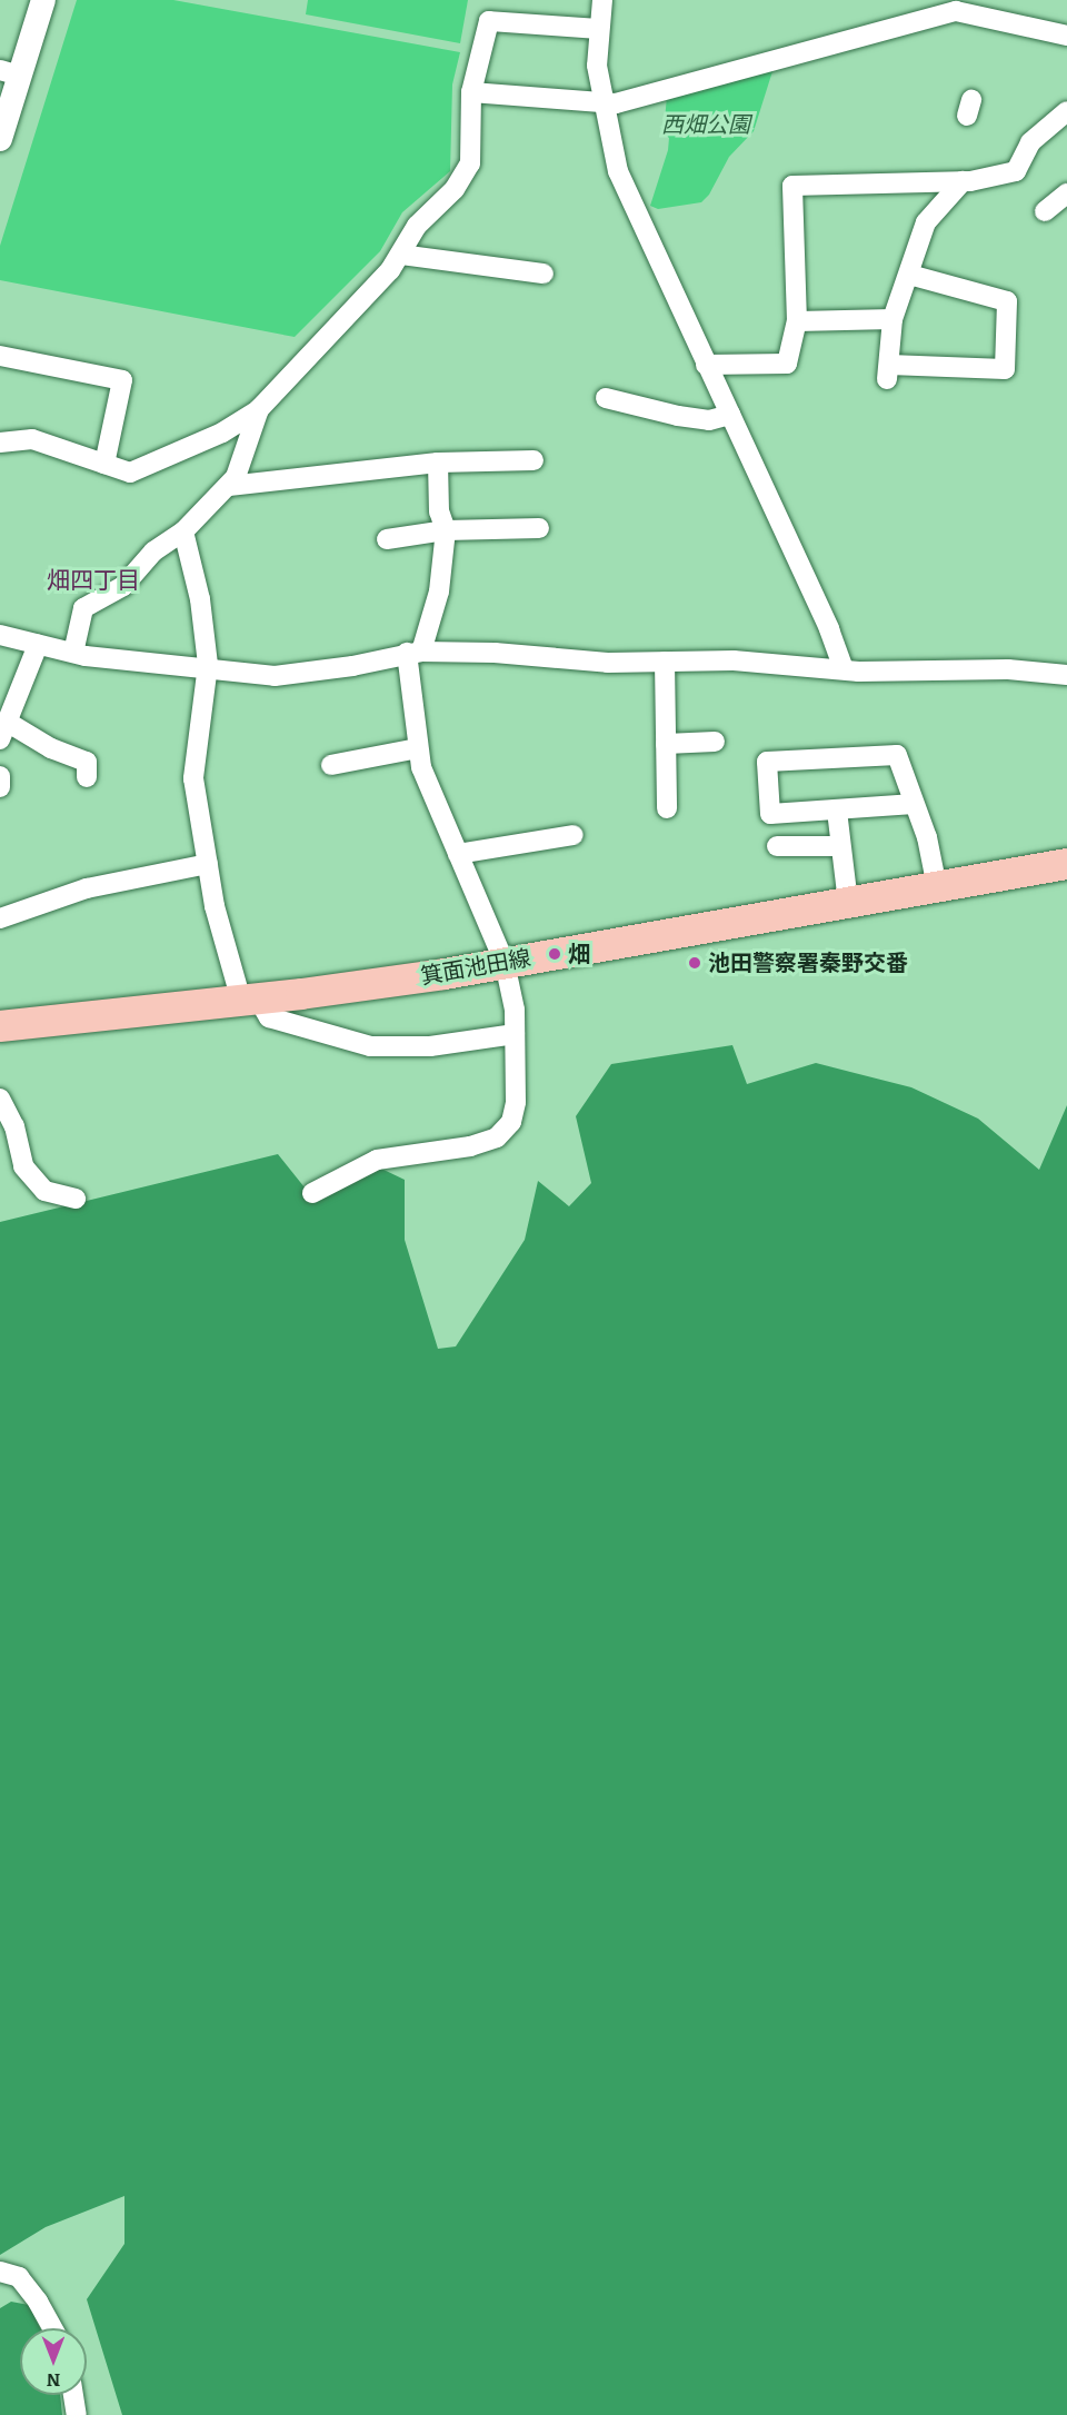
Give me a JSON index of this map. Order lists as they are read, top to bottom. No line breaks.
{"streets":{"main road":["箕面池田線"]},"districts":["畑四丁目"],"parks":["西畑公園"],"places":["畑","池田警察署秦野交番"],"north":"bottom"}
